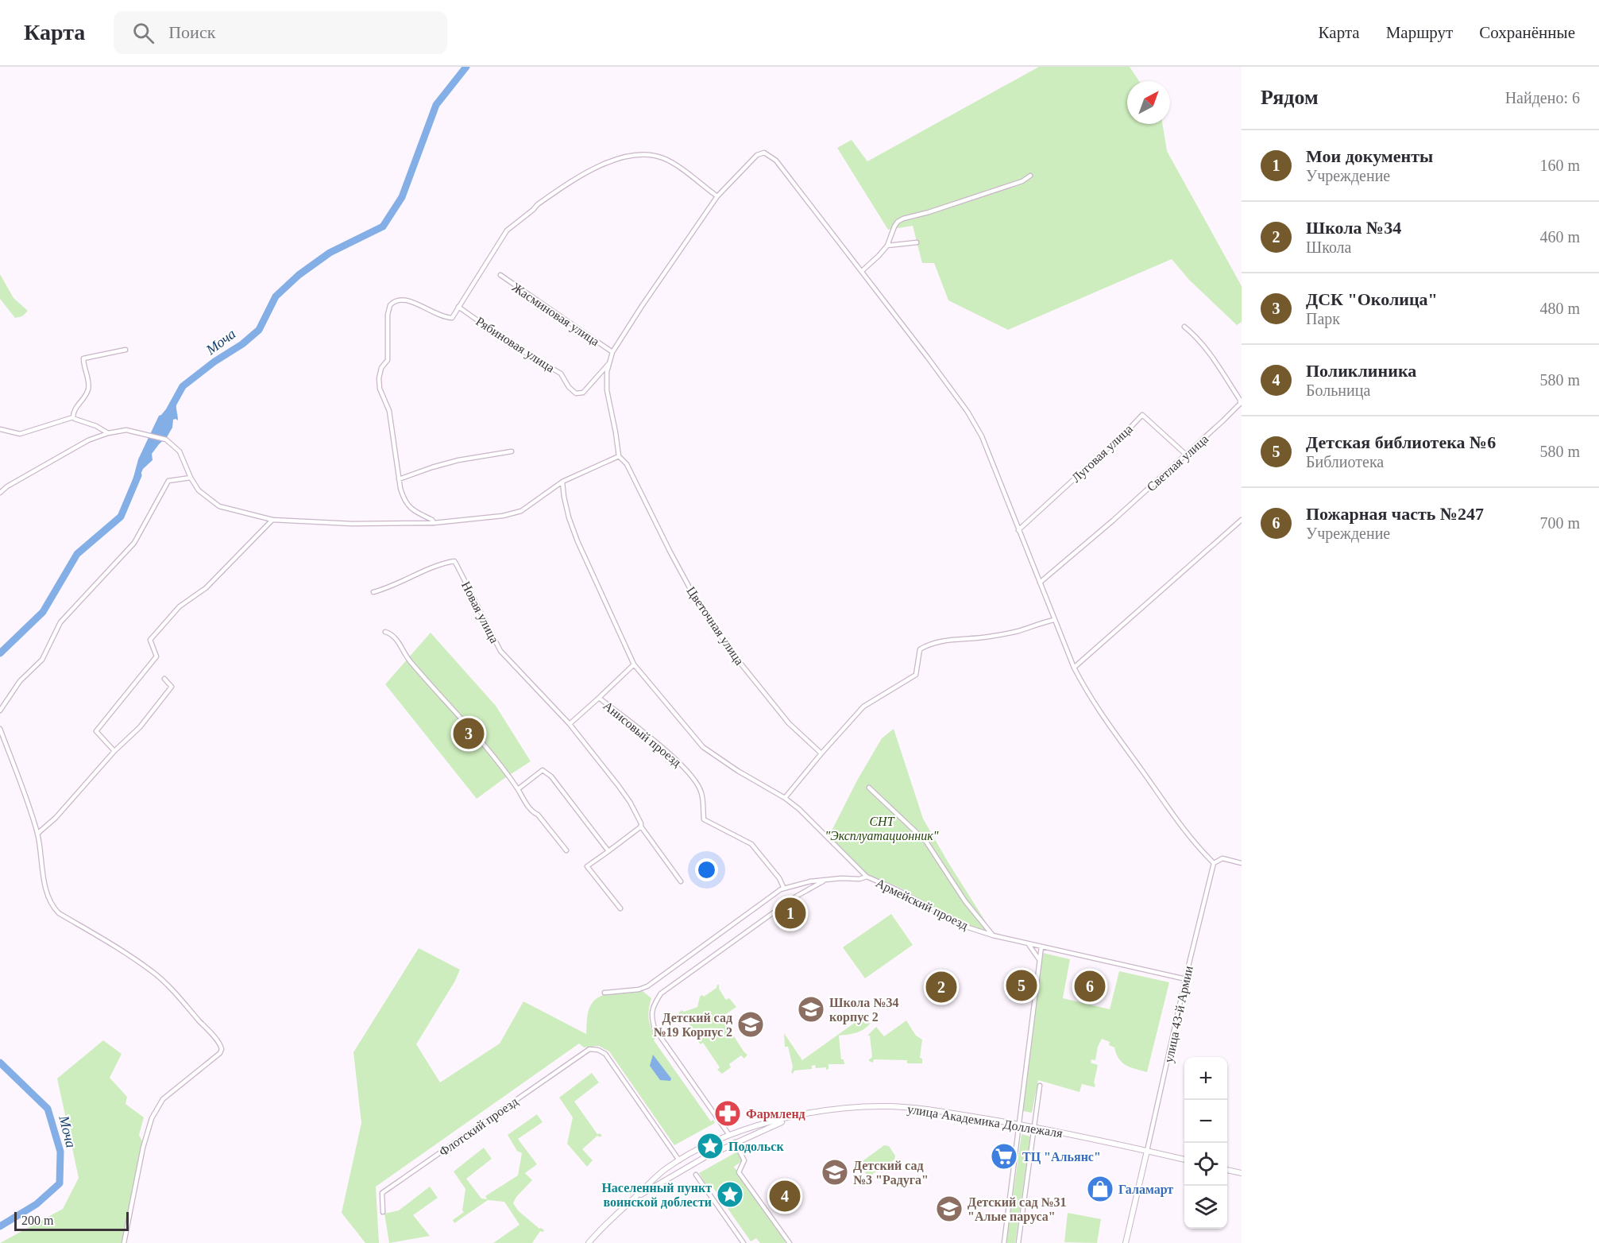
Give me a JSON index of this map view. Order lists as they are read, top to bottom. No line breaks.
{"streets":{"main road":["улица 43-й Армии","улица Академика Доллежаля"],"street":["Жасминовая улица","Рябиновая улица","Луговая улица","Светлая улица","Новая улица","Цветочная улица","Анисовый проезд","Армейский проезд","Флотский проезд"]},"crossings":[["Луговая улица","Светлая улица"],["Армейский проезд","улица 43-й Армии"],["Армейский проезд","улица Академика Доллежаля"],["улица 43-й Армии","улица Академика Доллежаля"],["улица Академика Доллежаля","Флотский проезд"]],"water":["Моча"],"parks":["СНТ \"Эксплуатационник\""],"places":{"school or university":["Школа №34 корпус 2","Детский сад №19 Корпус 2","Детский сад №3 \"Радуга\"","Детский сад №31 \"Алые паруса\""],"pharmacy":["Фармленд"],"place":["Подольск","Населенный пункт воинской доблести"],"supermarket":["ТЦ \"Альянс\""],"shop":["Галамарт"]},"scale_bar":"200 m","north":"top right","page":{"header":"Карта","search":"Поиск","nav":["Карта","Маршрут","Сохранённые"],"heading":["Рядом","Найдено: 6"],"list":[{"mark":"1","name":"Мои документы","note":"Учреждение","value":"160 m"},{"mark":"2","name":"Школа №34","note":"Школа","value":"460 m"},{"mark":"3","name":"ДСК \"Околица\"","note":"Парк","value":"480 m"},{"mark":"4","name":"Поликлиника","note":"Больница","value":"580 m"},{"mark":"5","name":"Детская библиотека №6","note":"Библиотека","value":"580 m"},{"mark":"6","name":"Пожарная часть №247","note":"Учреждение","value":"700 m"}],"pins":["3","1","5","6","2","4"],"map_buttons":["+","−"],"scale":"200 m"}}
